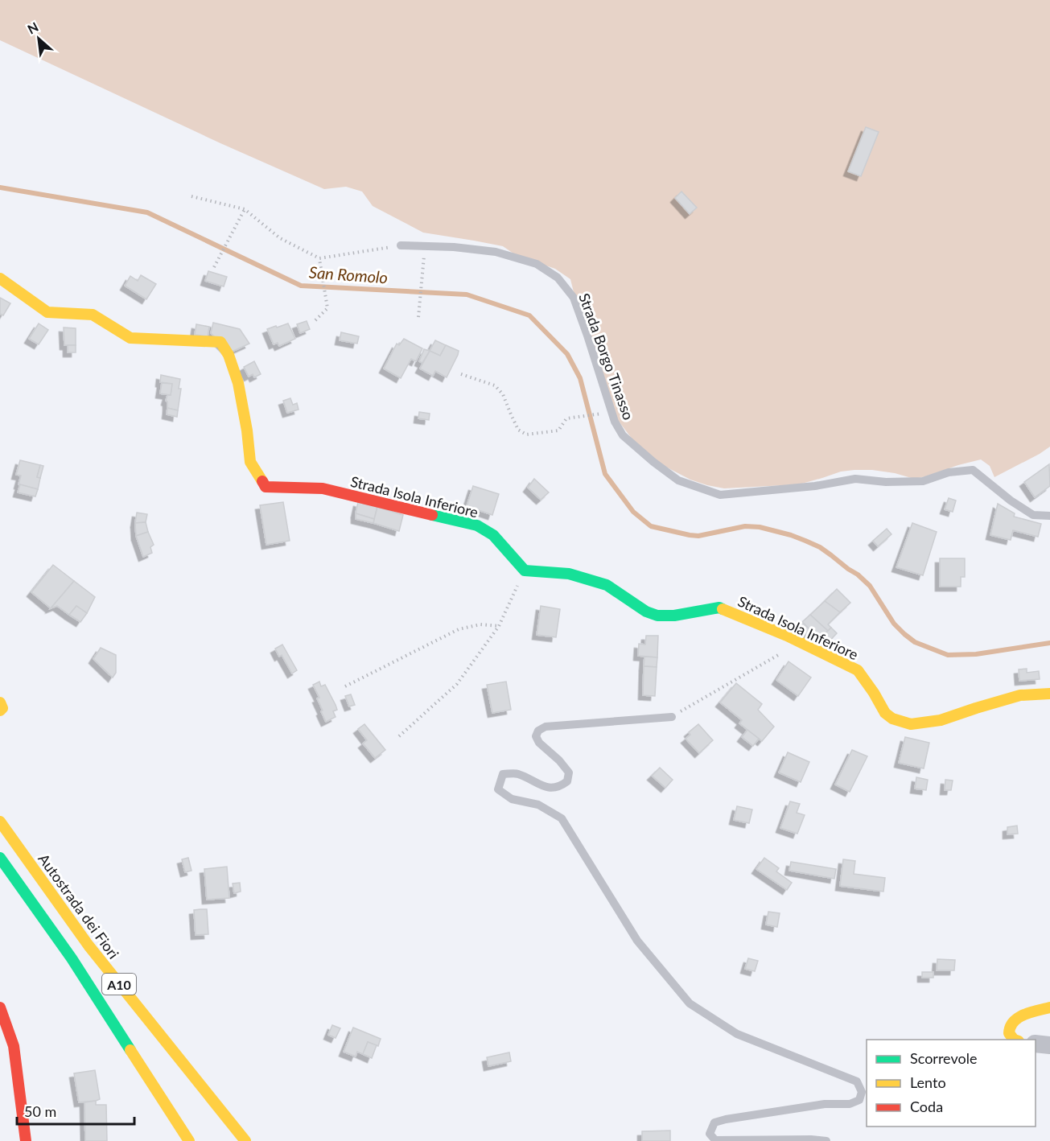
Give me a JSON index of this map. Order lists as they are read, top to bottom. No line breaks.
{"streets":{"main road":["Strada Isola Inferiore","Autostrada dei Fiori","A10"],"lane":["Strada Borgo Tinasso"]},"water":["San Romolo"],"legend":["Scorrevole","Lento","Coda"],"scale_bar":"50 m","north":"top left"}
